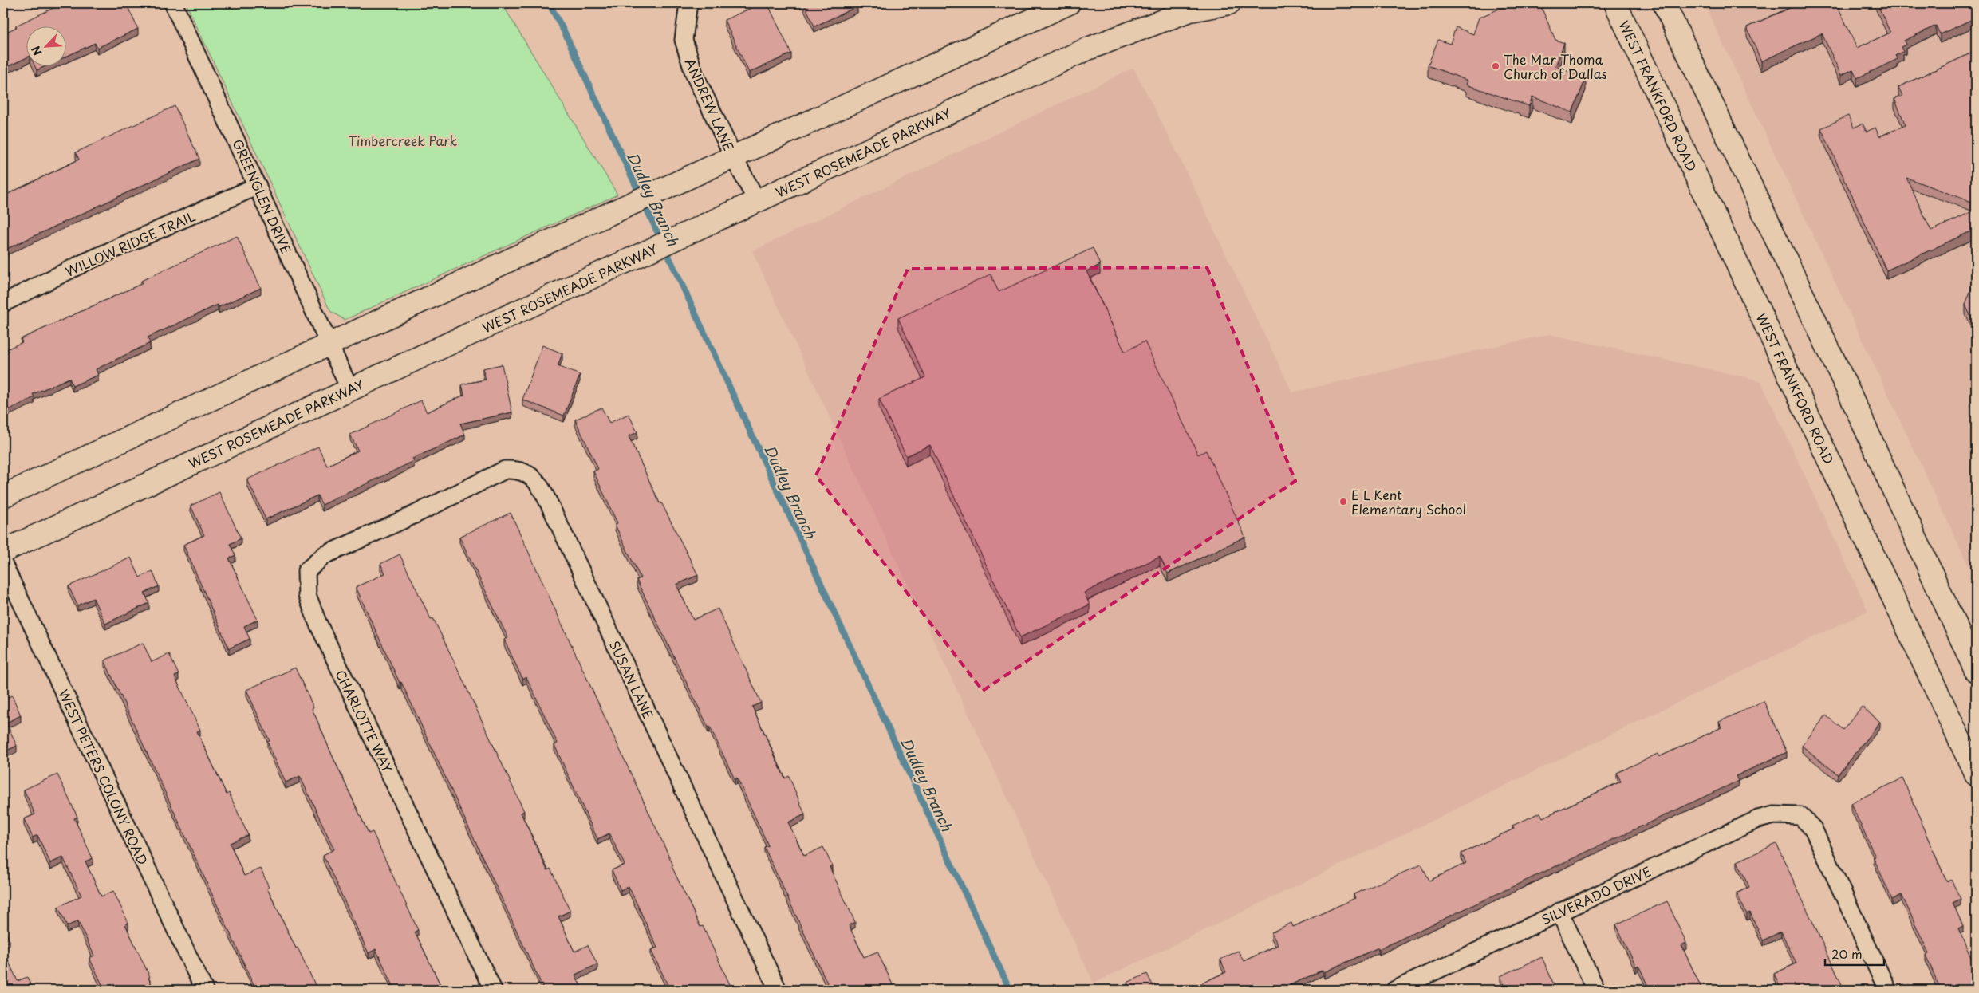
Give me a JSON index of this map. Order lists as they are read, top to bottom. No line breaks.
{"streets":{"main road":["WEST FRANKFORD ROAD","WEST ROSEMEADE PARKWAY"],"street":["ANDREW LANE","GREENGLEN DRIVE","WILLOW RIDGE TRAIL","SUSAN LANE","CHARLOTTE WAY","WEST PETERS COLONY ROAD","SILVERADO DRIVE"]},"crossings":[["ANDREW LANE","WEST ROSEMEADE PARKWAY"],["WEST ROSEMEADE PARKWAY","GREENGLEN DRIVE"],["GREENGLEN DRIVE","WILLOW RIDGE TRAIL"],["SUSAN LANE","CHARLOTTE WAY"]],"water":["Dudley Branch"],"parks":["Timbercreek Park"],"places":["The Mar Thoma Church of Dallas","E L Kent Elementary School"],"scale_bar":"20 m","north":"bottom left"}
